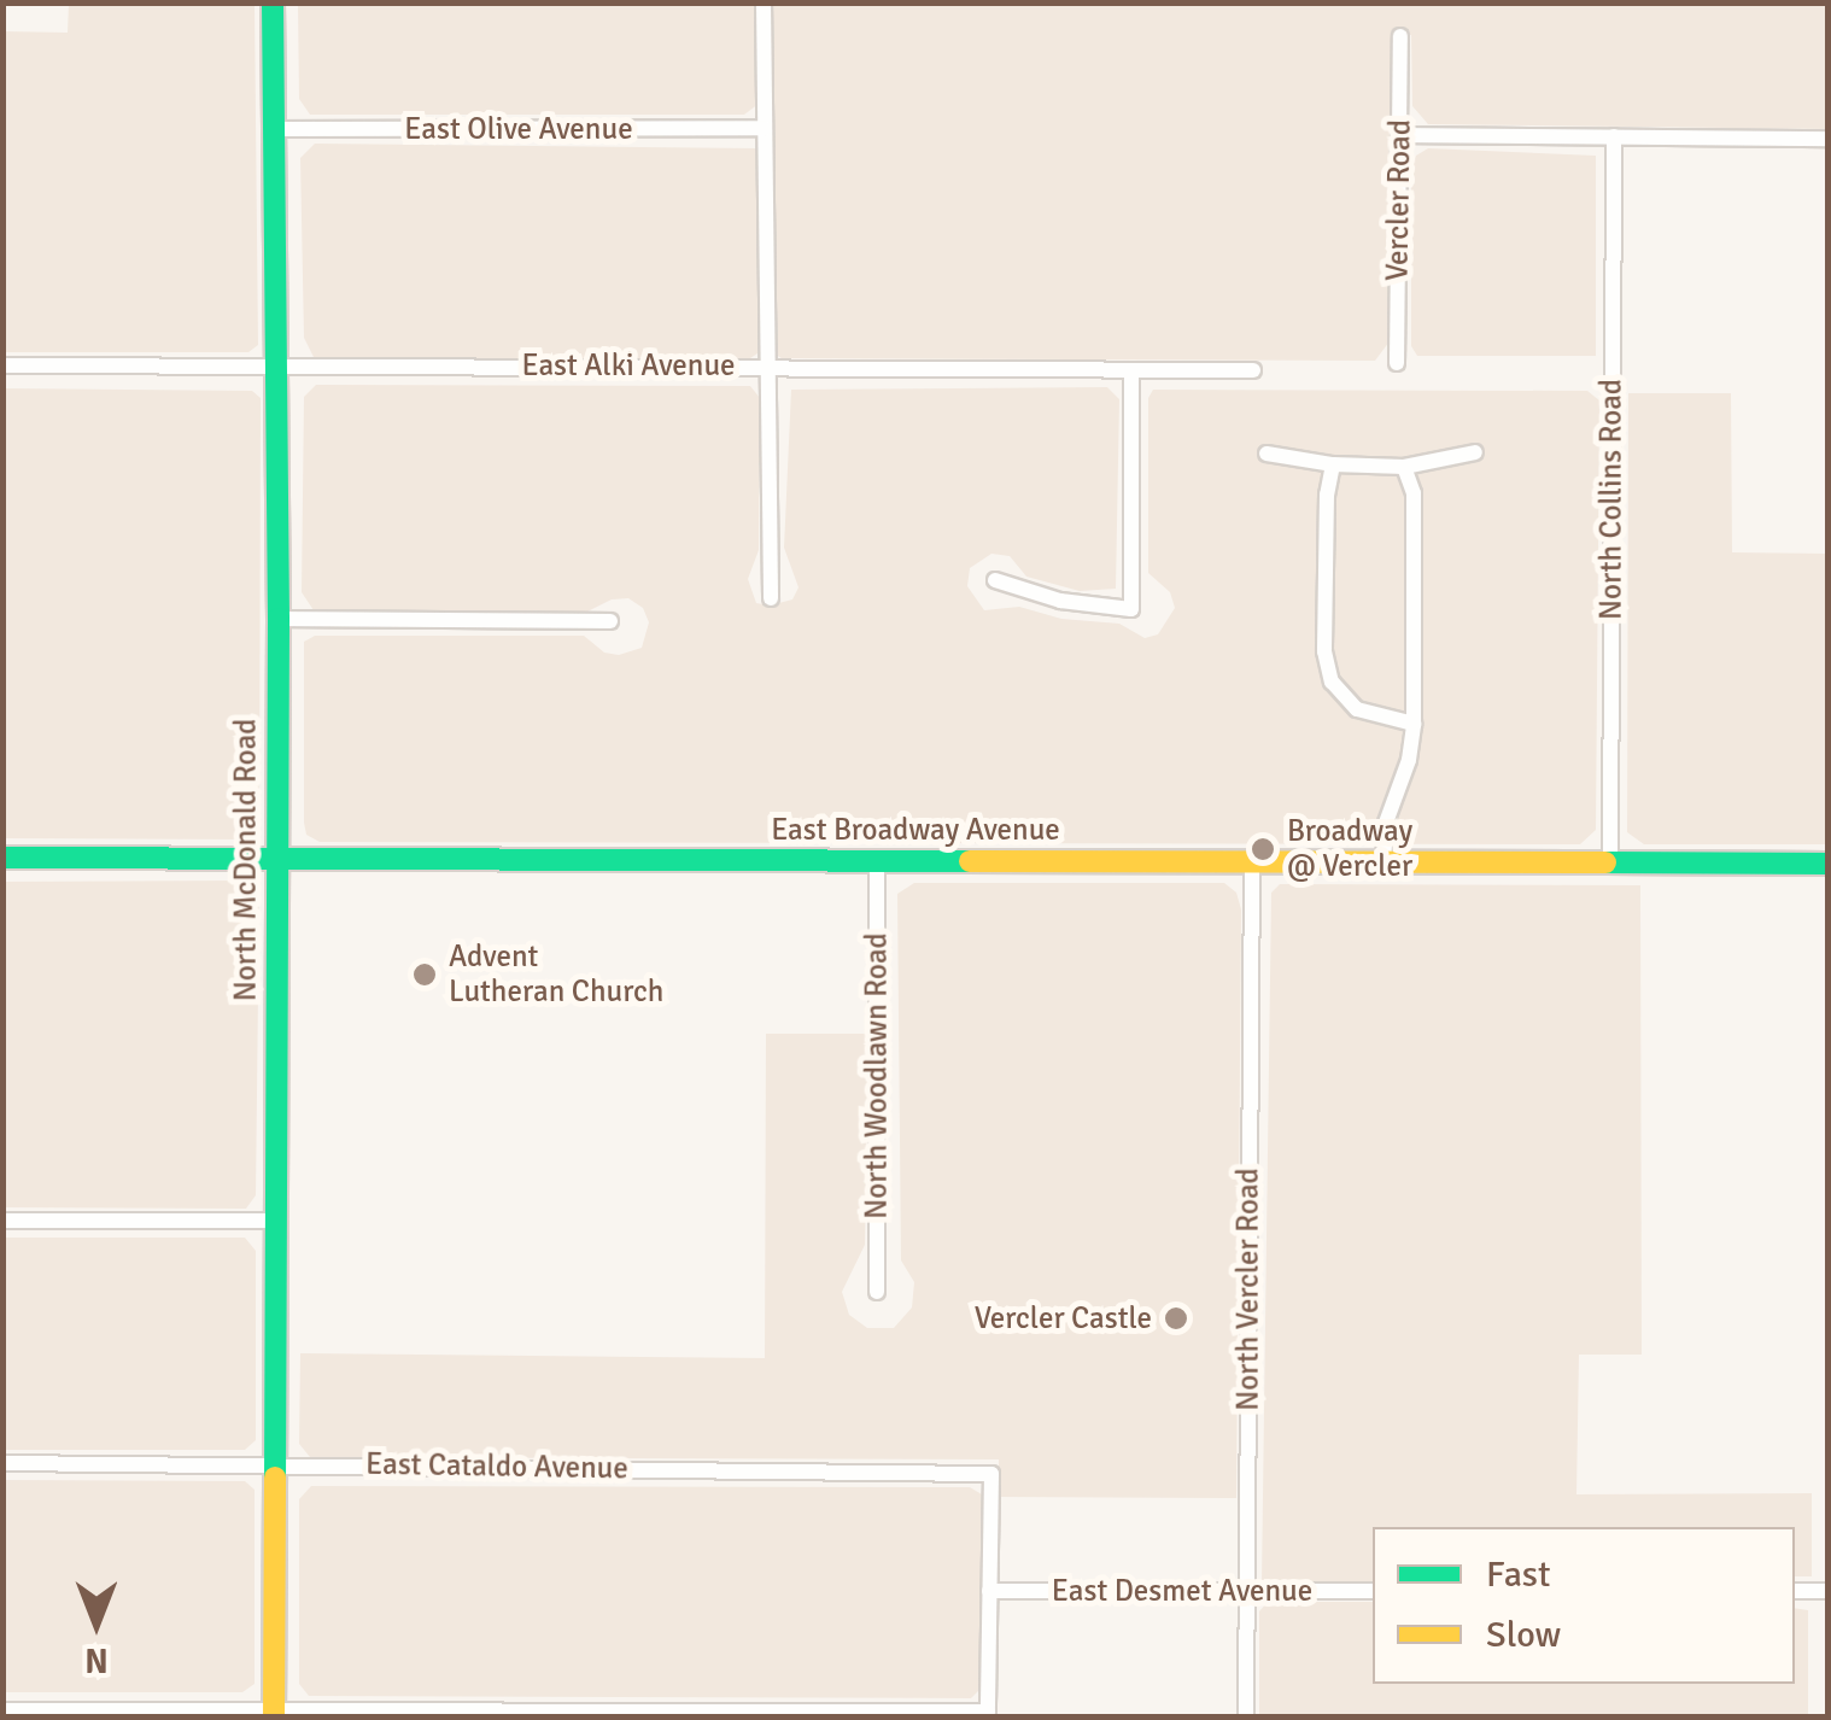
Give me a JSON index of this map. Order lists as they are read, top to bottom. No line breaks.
{"streets":{"main road":["East Broadway Avenue","North McDonald Road"],"street":["East Olive Avenue","Vercler Road","East Alki Avenue","North Collins Road","North Woodlawn Road","North Vercler Road","East Cataldo Avenue","East Desmet Avenue"]},"crossings":[["East Olive Avenue","North McDonald Road"],["East Alki Avenue","North McDonald Road"],["North Collins Road","East Broadway Avenue"],["East Broadway Avenue","North McDonald Road"],["East Broadway Avenue","North Woodlawn Road"],["East Broadway Avenue","North Vercler Road"],["North McDonald Road","East Cataldo Avenue"],["North Vercler Road","East Desmet Avenue"],["East Cataldo Avenue","East Desmet Avenue"]],"places":["Broadway @ Vercler","Advent Lutheran Church","Vercler Castle"],"legend":["Fast","Slow"],"north":"bottom"}
